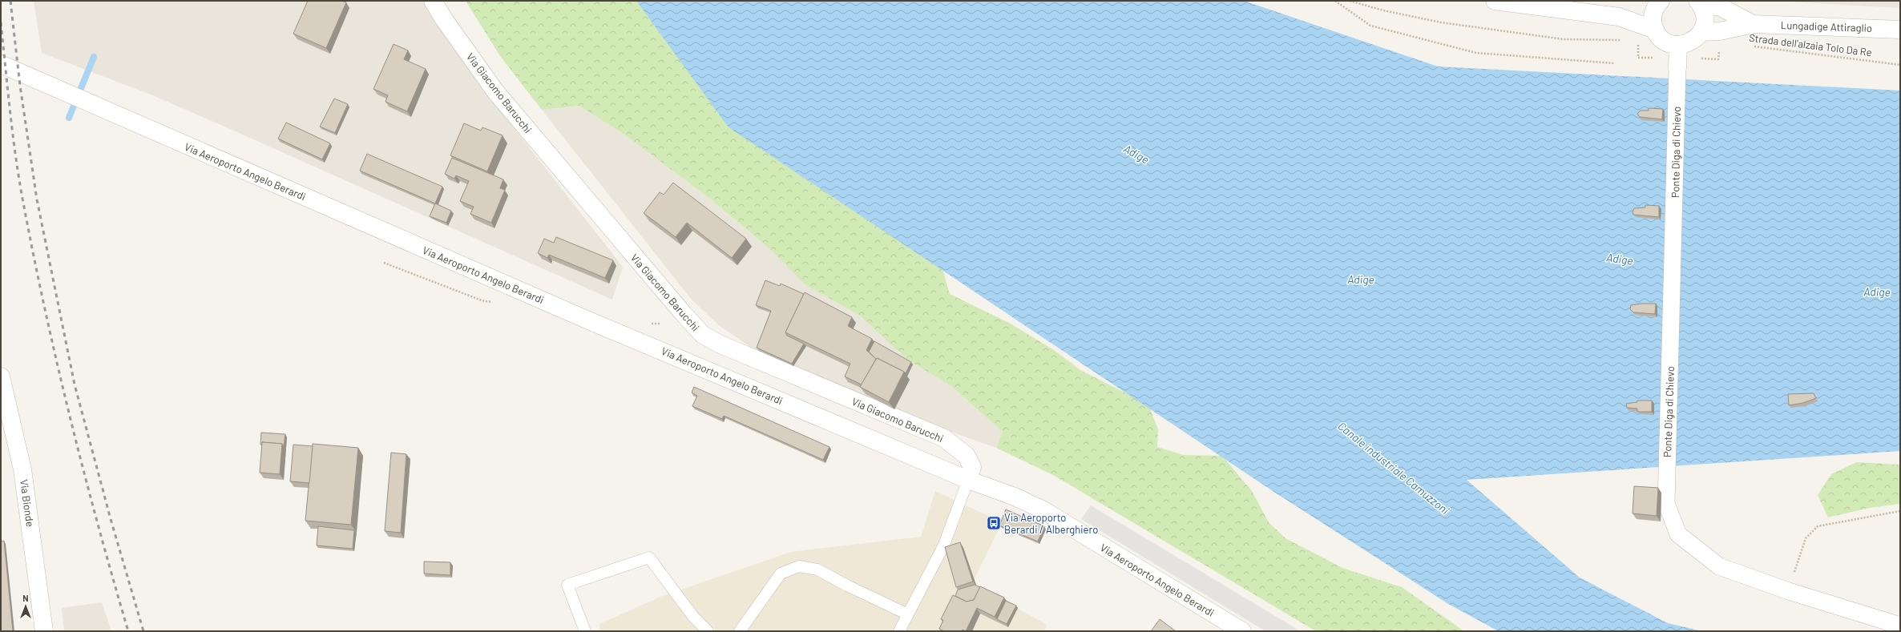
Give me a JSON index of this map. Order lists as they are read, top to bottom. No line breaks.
{"streets":{"street":["Lungadige Attiraglio","Via Giacomo Barucchi","Ponte Diga di Chievo","Via Aeroporto Angelo Berardi","Via Bionde"],"path":["Strada dell'alzaia Tolo Da Re"]},"crossings":[["Via Giacomo Barucchi","Via Aeroporto Angelo Berardi"]],"water":["Adige","Canale industriale Camuzzoni"],"places":{"bus stop":["Via Aeroporto Berardi / Alberghiero"]},"north":"top"}
